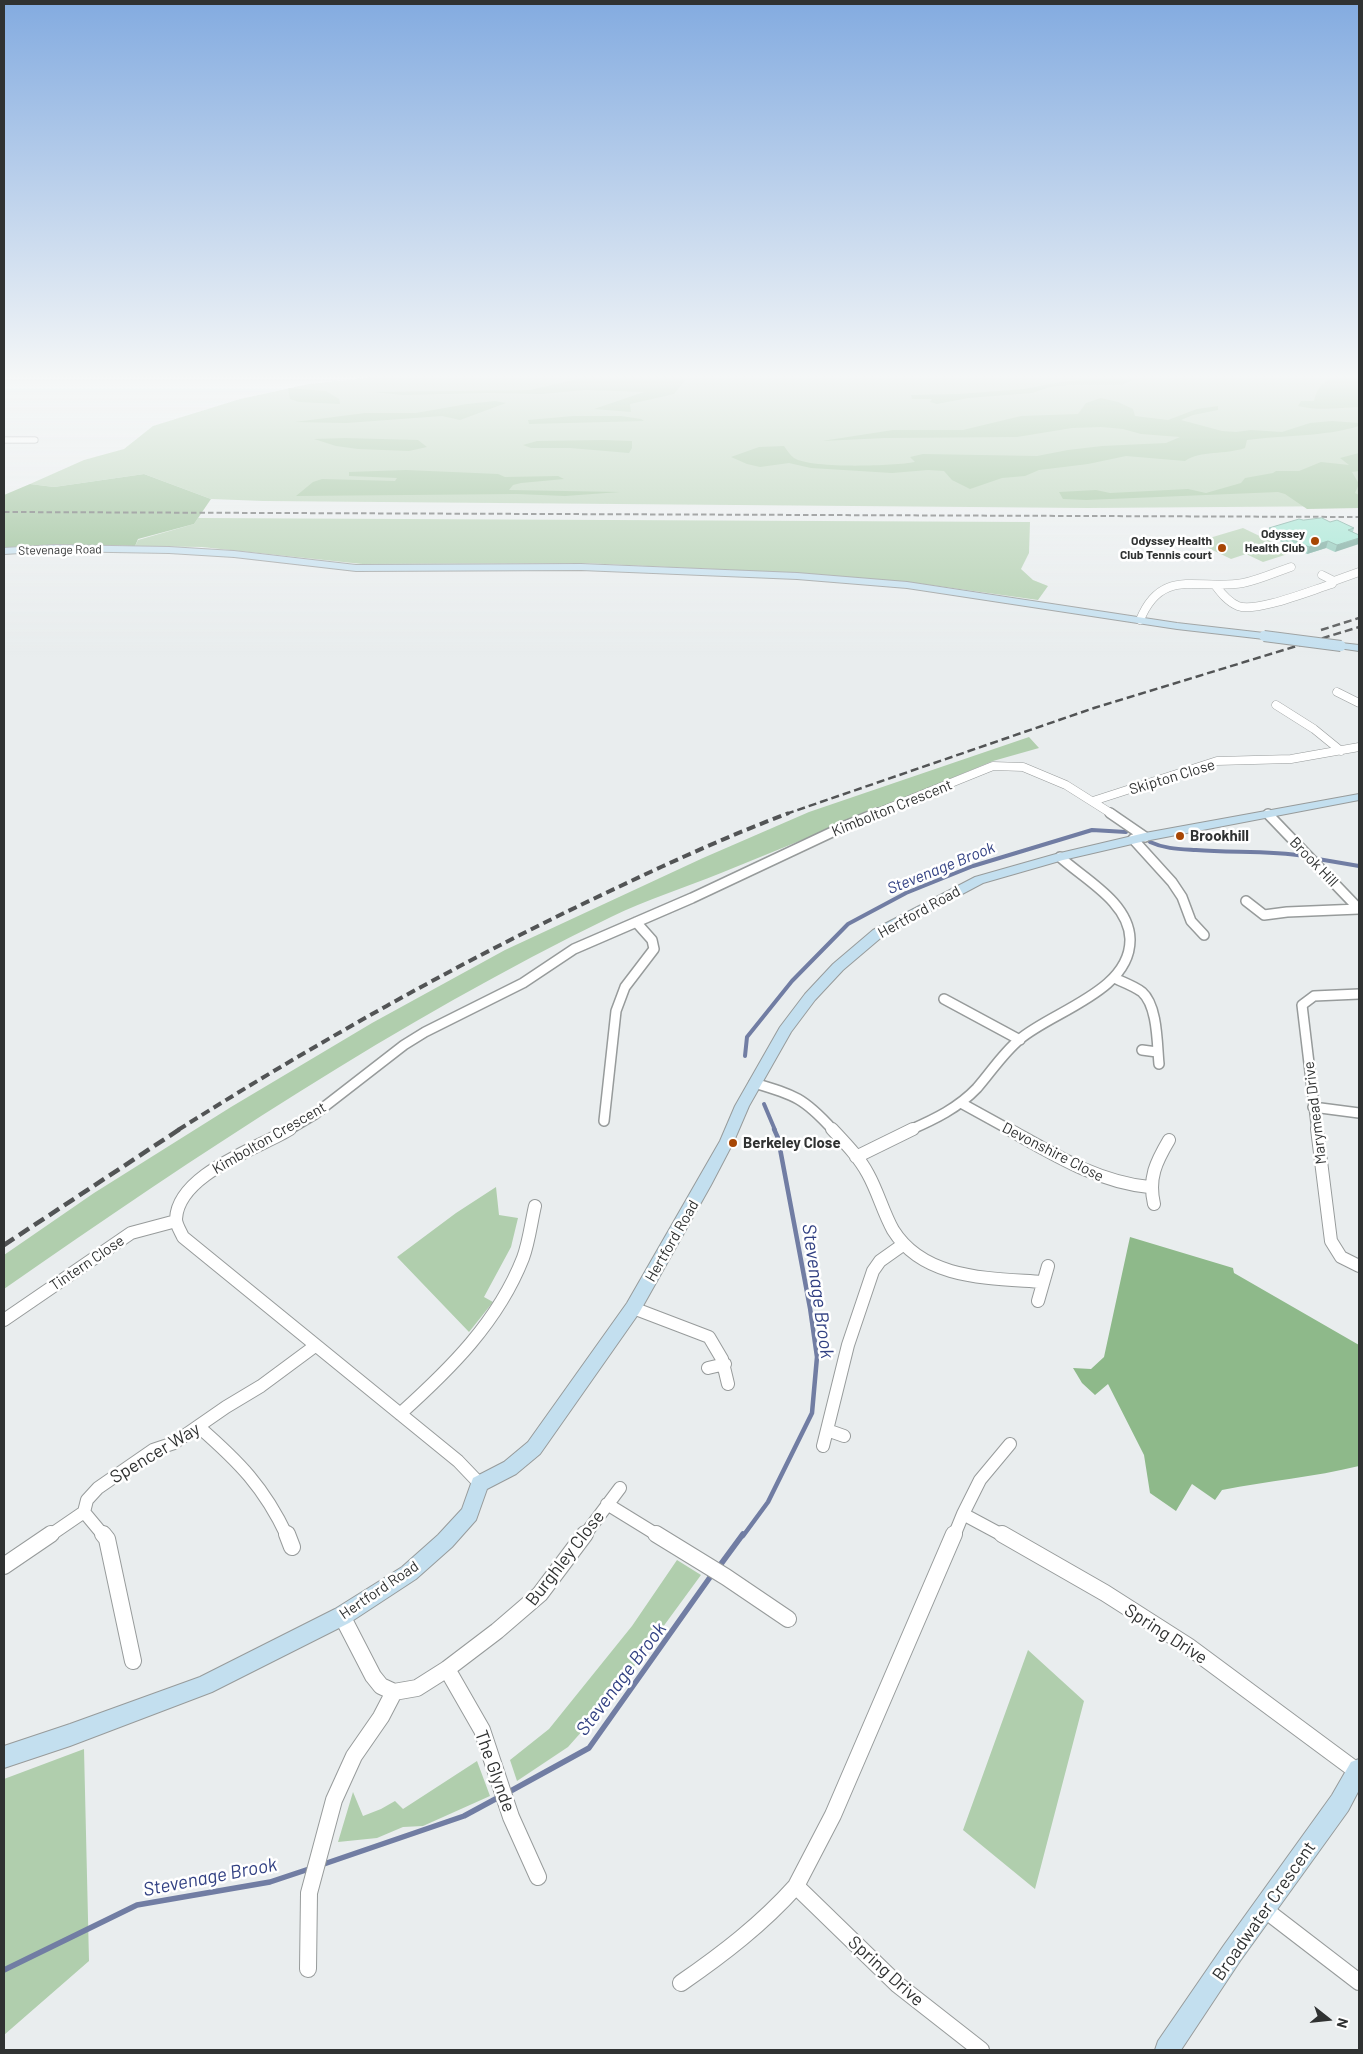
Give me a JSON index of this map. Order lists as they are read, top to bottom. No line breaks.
{"streets":{"main road":["Stevenage Road","Hertford Road","Broadwater Crescent"],"street":["Skipton Close","Kimbolton Crescent","Brook Hill","Marymead Drive","Devonshire Close","Tintern Close","Spencer Way","Burghley Close","Spring Drive","The Glynde"]},"crossings":[["Skipton Close","Kimbolton Crescent"],["Kimbolton Crescent","Hertford Road"],["Kimbolton Crescent","Tintern Close"],["Brook Hill","Hertford Road"],["Burghley Close","The Glynde"],["Spring Drive","Broadwater Crescent"]],"water":["Stevenage Brook"],"places":["Odyssey Health Club","Odyssey Health Club Tennis court","Brookhill","Berkeley Close"],"north":"right"}
